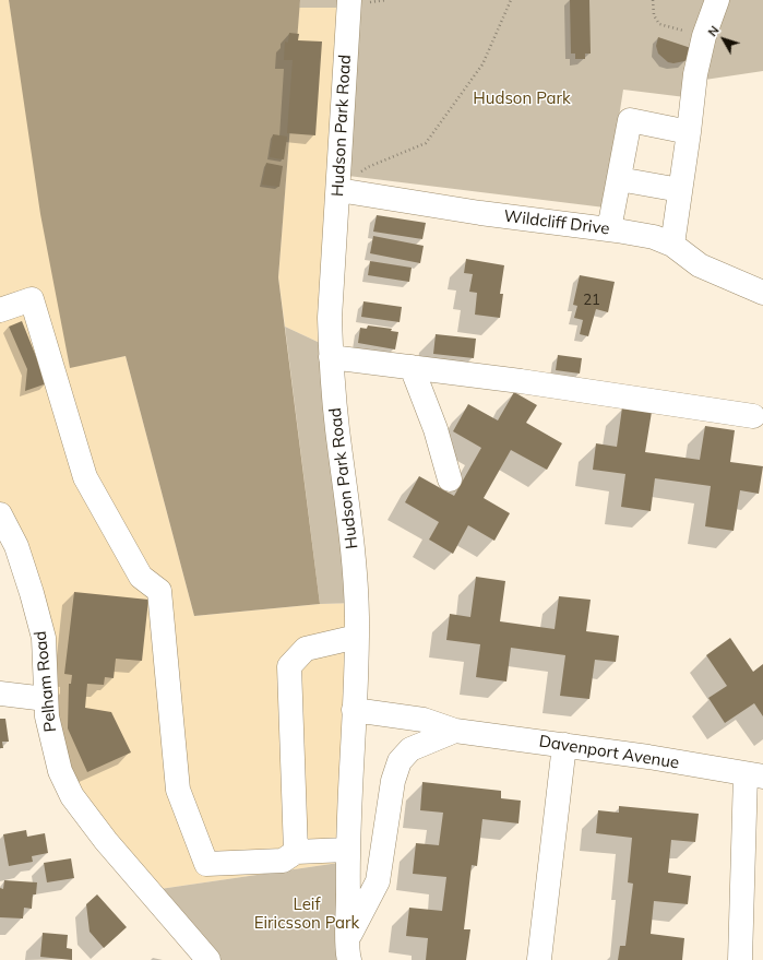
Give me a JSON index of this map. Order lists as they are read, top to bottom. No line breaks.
{"streets":{"street":["Hudson Park Road","Wildcliff Drive","Pelham Road","Davenport Avenue"]},"crossings":[["Hudson Park Road","Wildcliff Drive"],["Hudson Park Road","Davenport Avenue"]],"parks":["Hudson Park","Leif Eiricsson Park"],"house_numbers":["21"],"north":"top left"}
